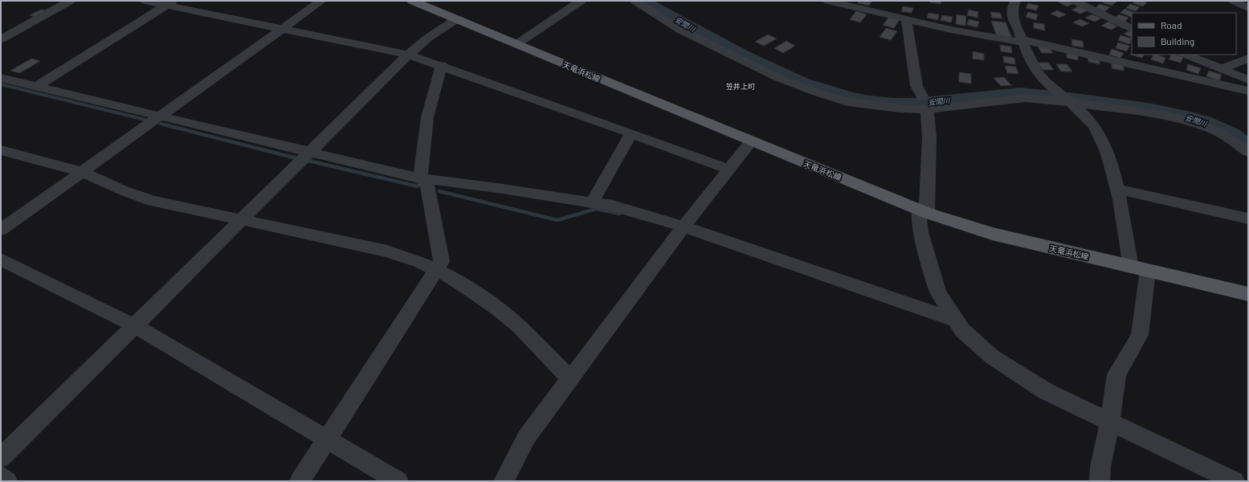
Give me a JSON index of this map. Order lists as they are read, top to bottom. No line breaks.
{"streets":{"main road":["天竜浜松線"]},"districts":["笠井上町"],"water":["安間川"],"legend":["Road","Building"]}
